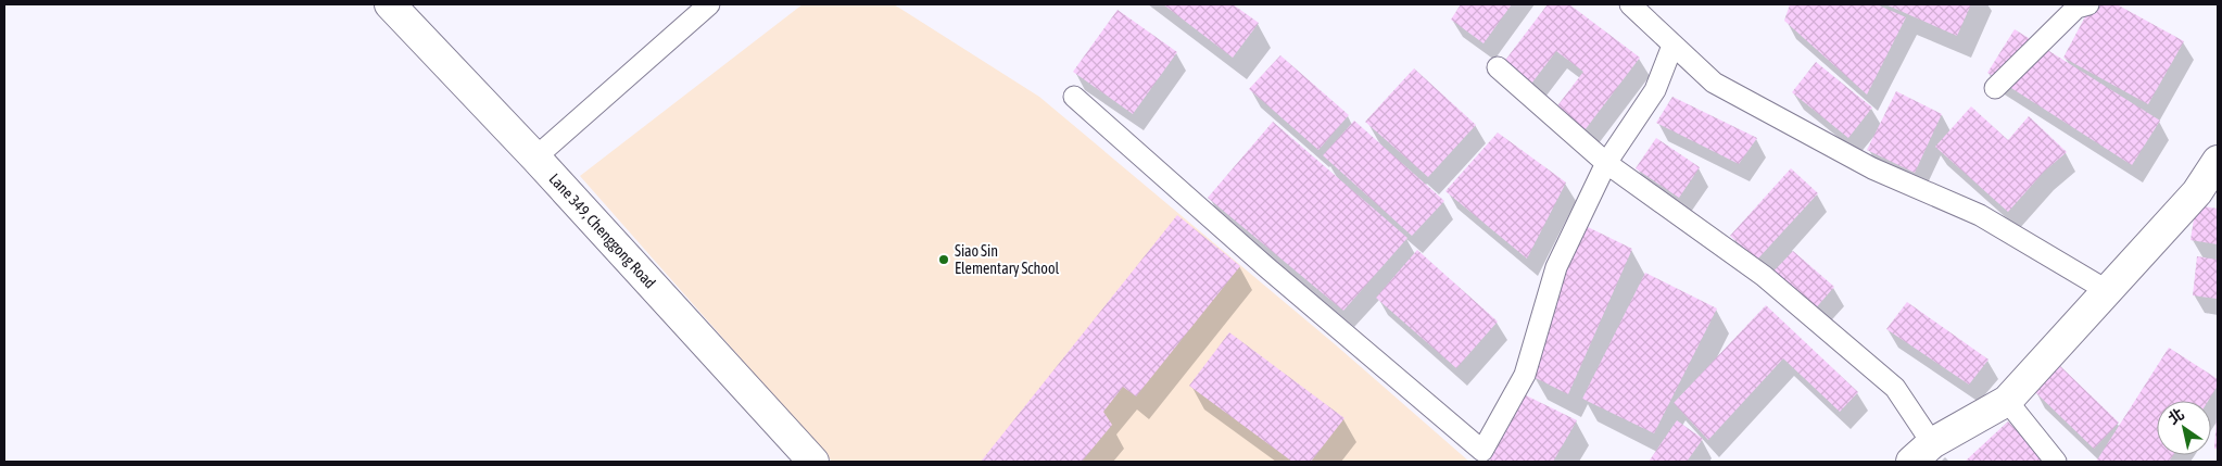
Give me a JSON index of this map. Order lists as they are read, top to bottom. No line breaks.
{"streets":{"street":["Lane 349, Chenggong Road"]},"places":["Siao Sin Elementary School"],"north":"top left"}
